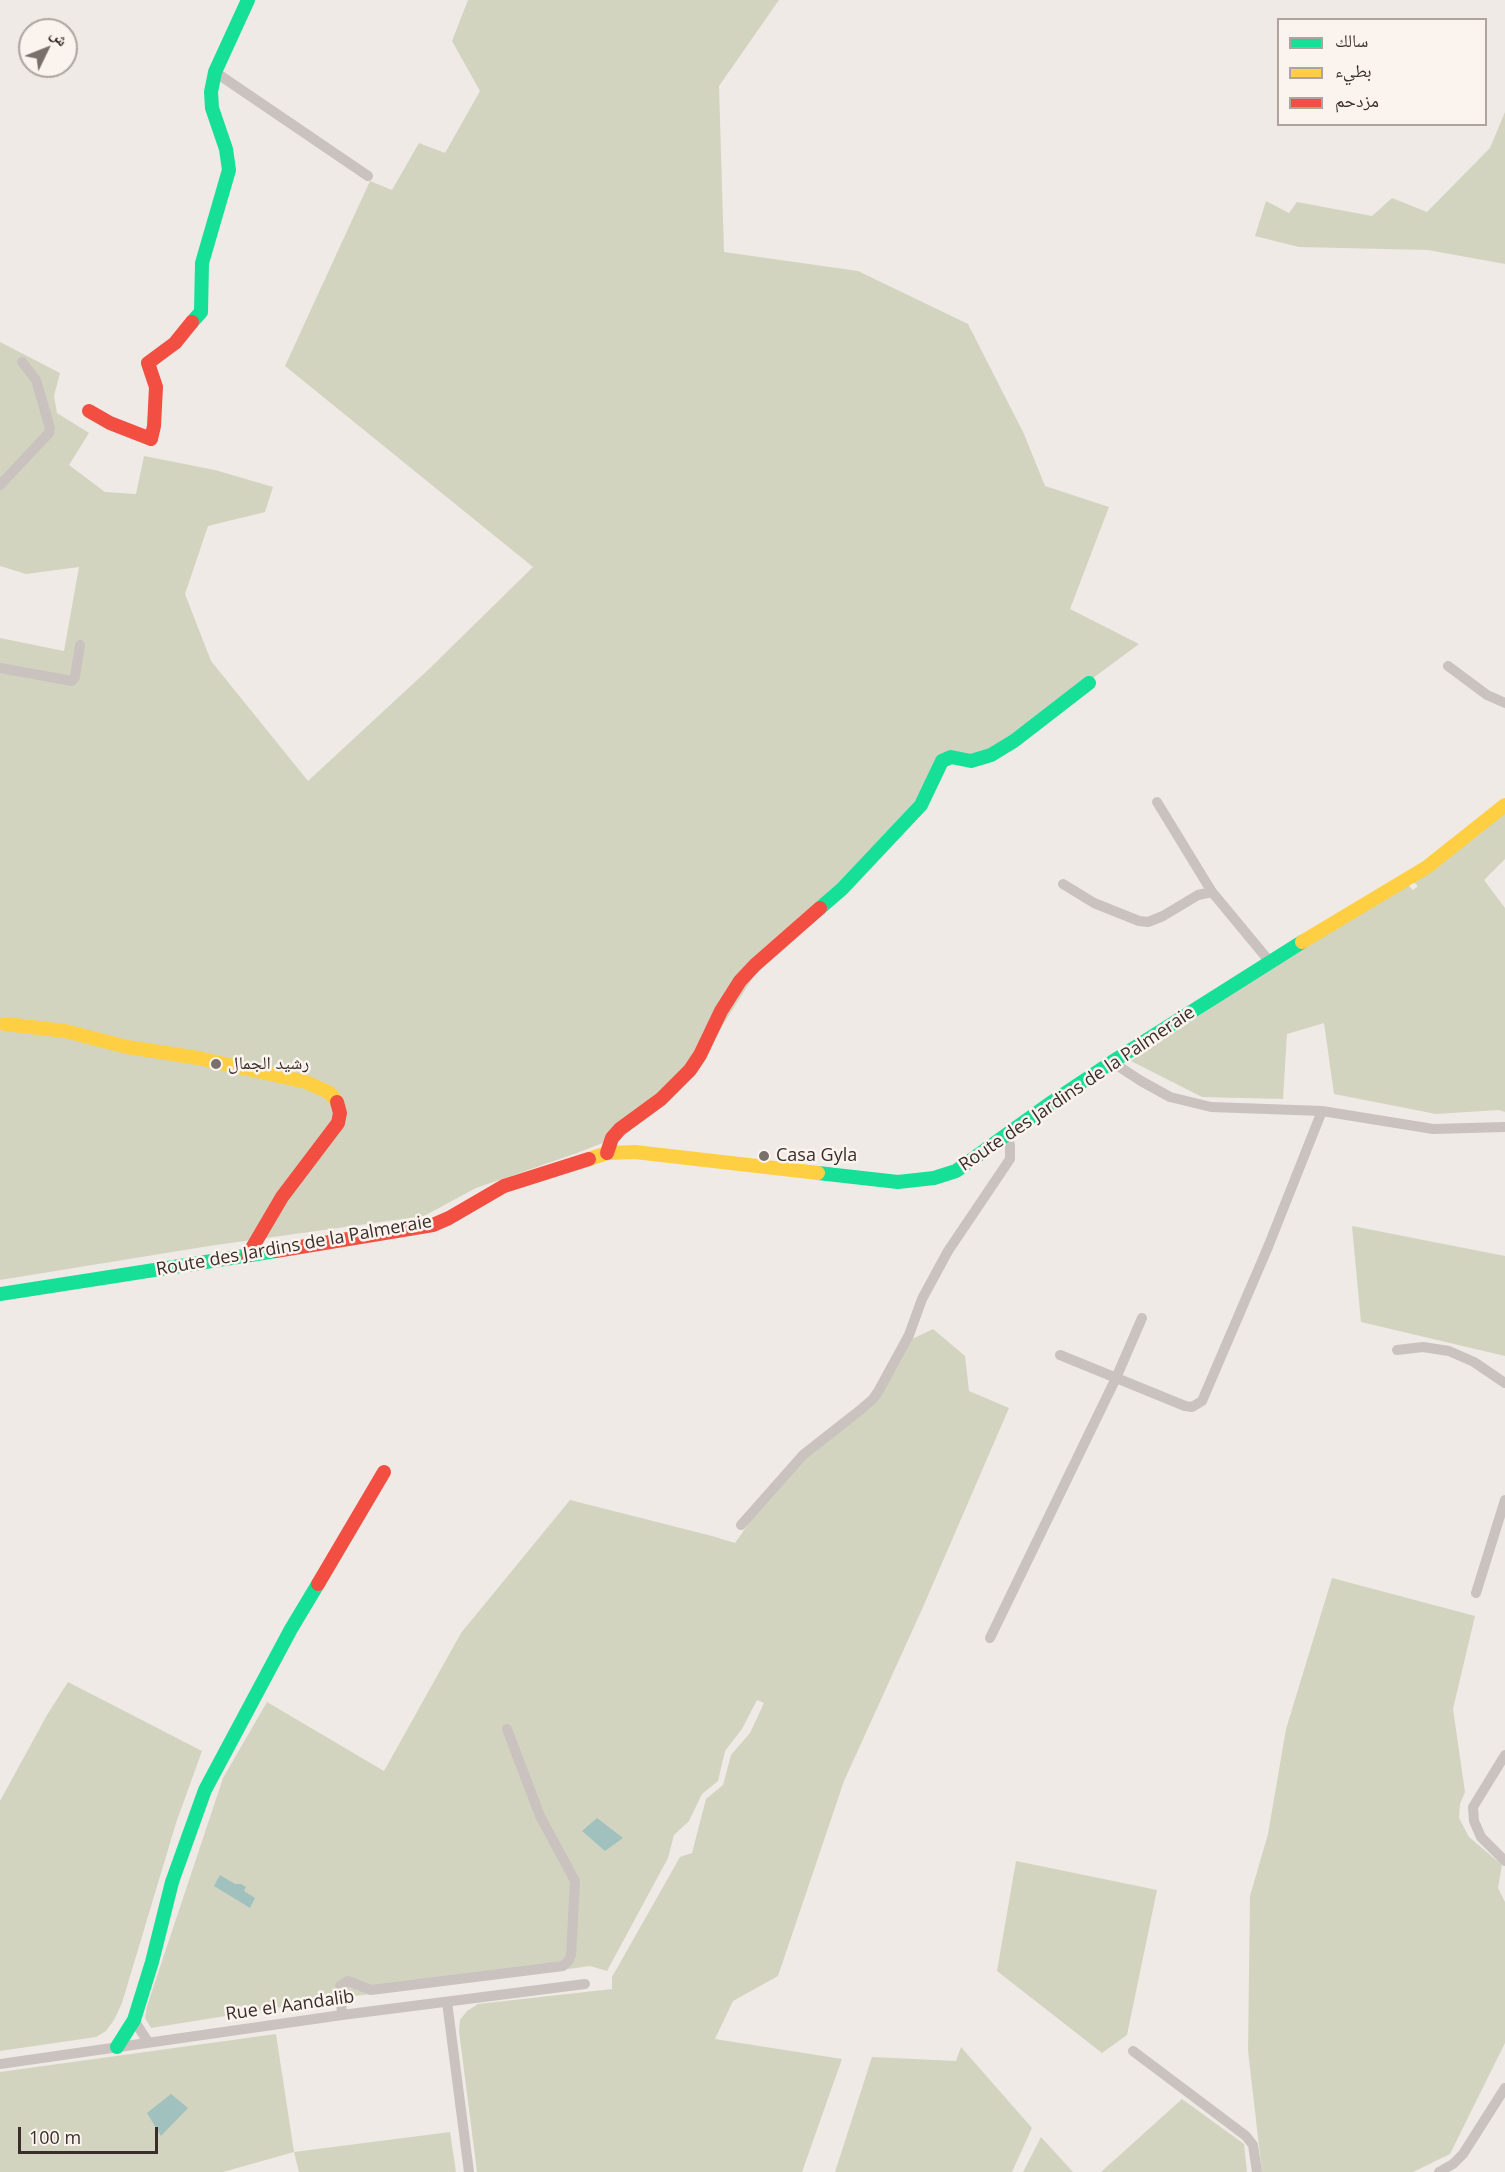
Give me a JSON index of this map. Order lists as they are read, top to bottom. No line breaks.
{"streets":{"street":["Route des Jardins de la Palmeraie","Rue el Aandalib"]},"places":["رشيد الجمال","Casa Gyla"],"legend":["سالك","بطيء","مزدحم"],"scale_bar":"100 m","north":"top right"}
